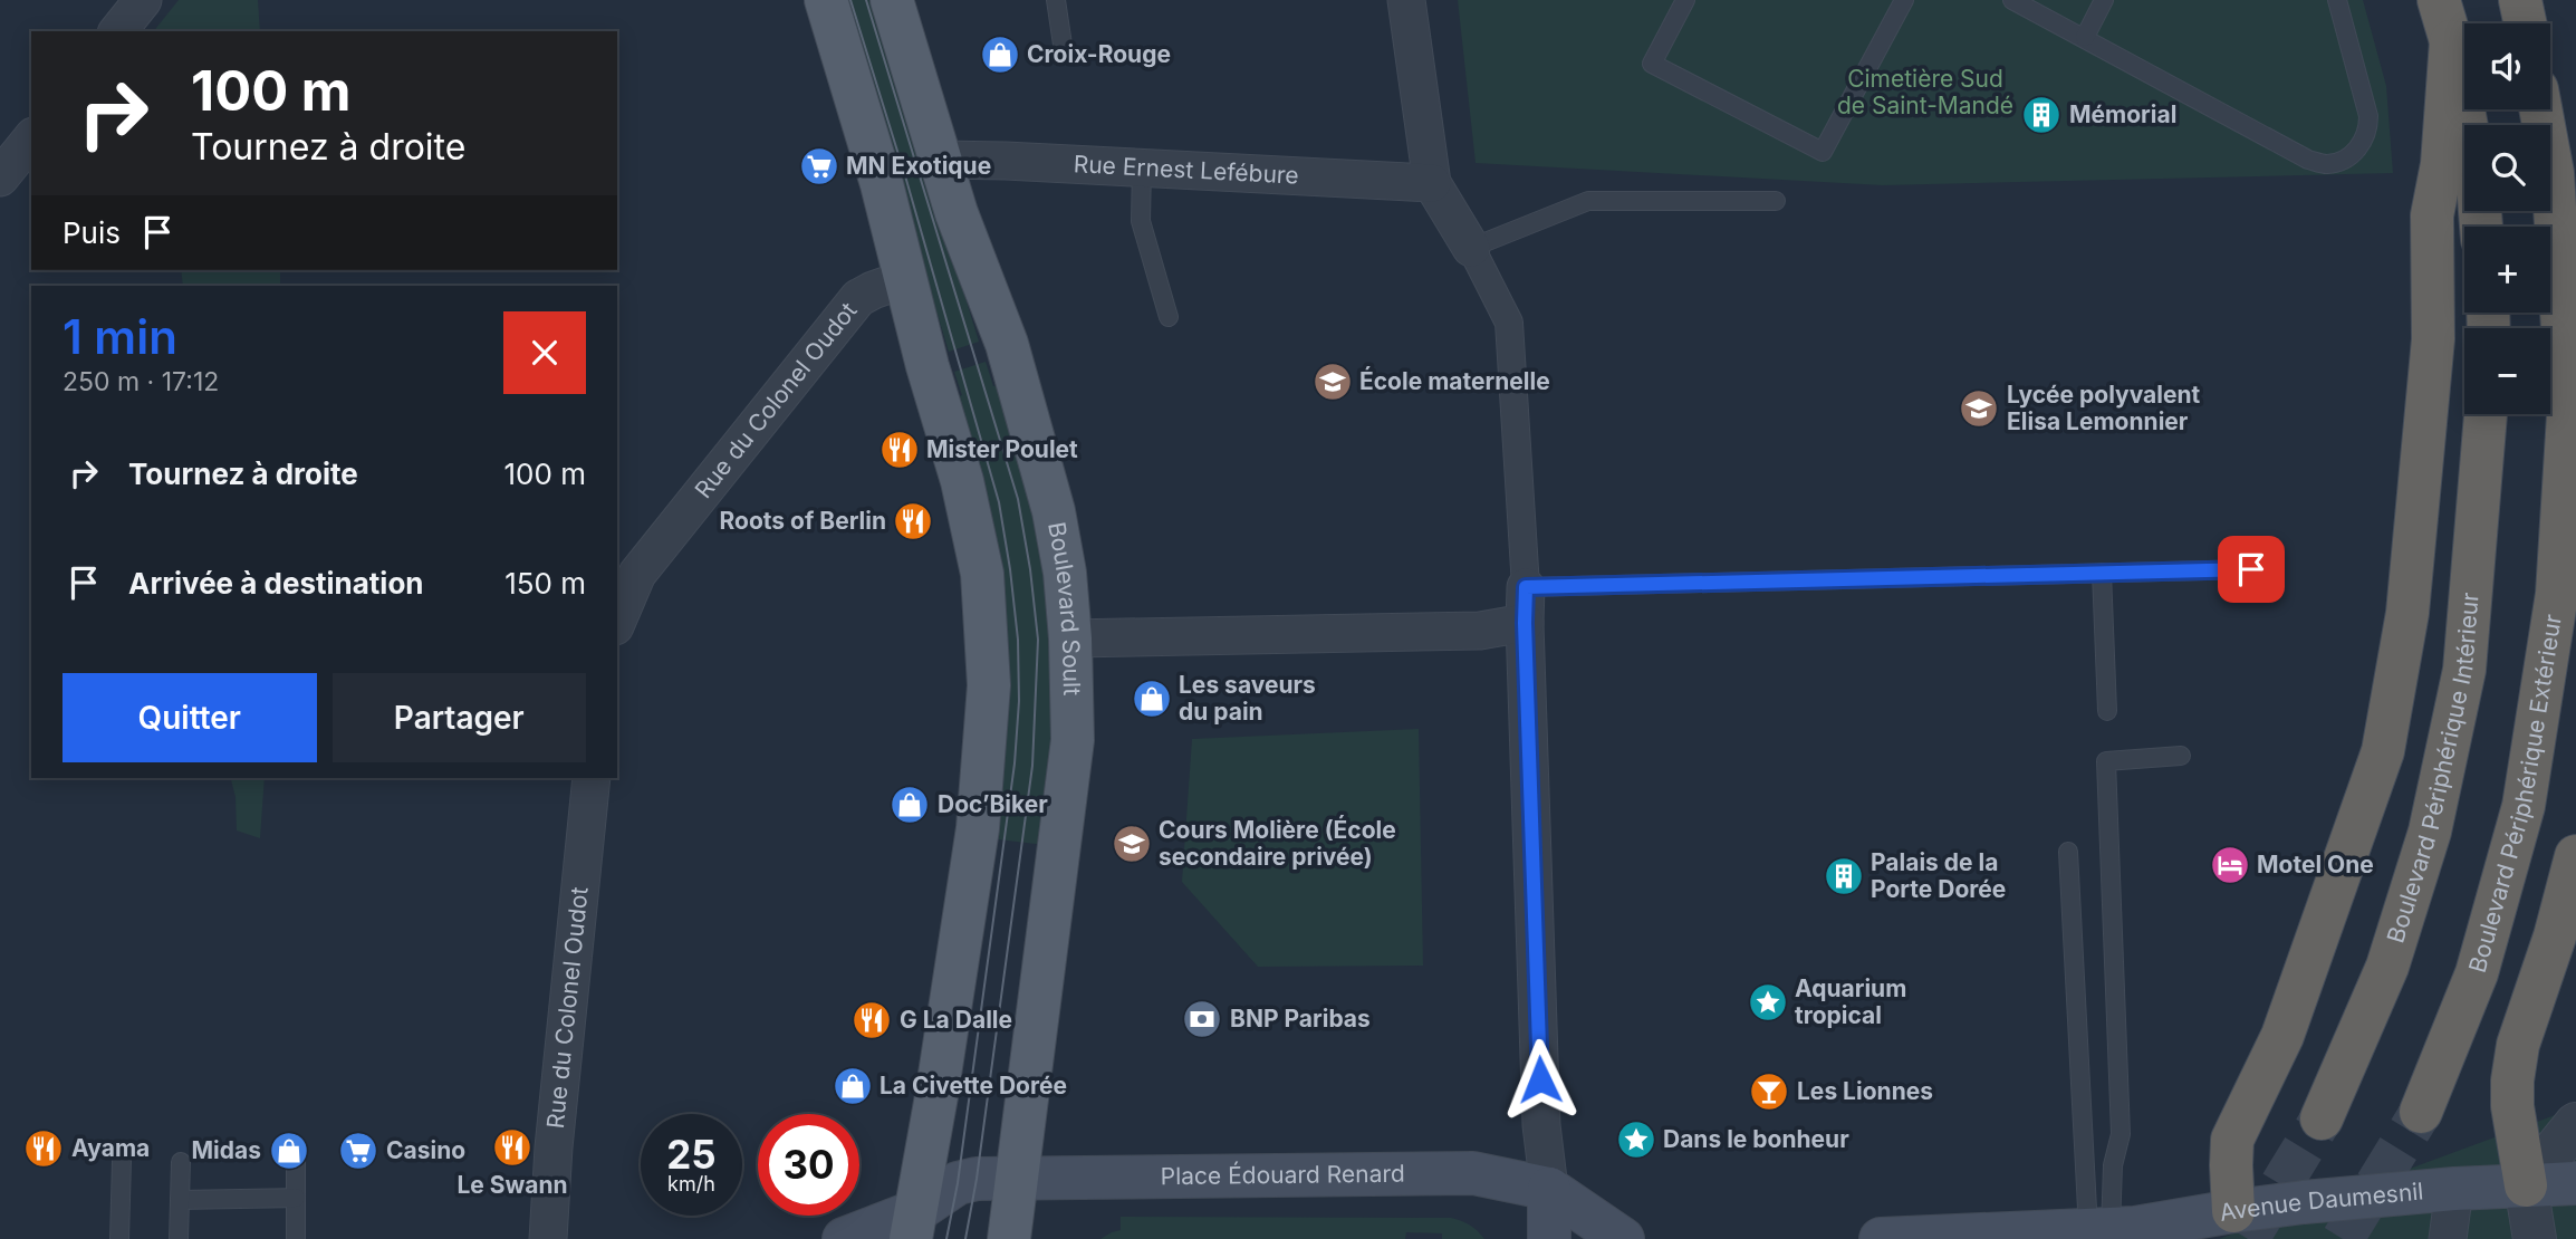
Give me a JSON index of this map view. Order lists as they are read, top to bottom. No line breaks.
{"streets":{"highway":["Boulevard Périphérique Intérieur","Boulevard Périphérique Extérieur"],"main road":["Boulevard Soult","Place Édouard Renard","Avenue Daumesnil"],"street":["Rue Ernest Lefébure","Rue du Colonel Oudot"]},"crossings":[["Rue Ernest Lefébure","Boulevard Soult"],["Boulevard Soult","Place Édouard Renard"]],"parks":["Cimetière Sud de Saint-Mandé"],"places":{"shop":["Croix-Rouge","Les saveurs du pain","Doc’Biker","La Civette Dorée","Midas"],"building":["Mémorial","Palais de la Porte Dorée"],"supermarket":["MN Exotique","Casino"],"school or university":["École maternelle","Lycée polyvalent Elisa Lemonnier","Cours Molière (École secondaire privée)"],"restaurant":["Mister Poulet","Roots of Berlin","G La Dalle","Le Swann","Ayama"],"hotel":["Motel One"],"place":["Aquarium tropical","Dans le bonheur"],"bank":["BNP Paribas"],"bar":["Les Lionnes"]},"page":{"map_buttons":["+","−"],"turn":["100 m","Tournez à droite"],"then":"Puis","heading":["1 min","250 m · 17:12"],"list":[{"name":"Tournez à droite","value":"100 m"},{"name":"Arrivée à destination","value":"150 m"}],"buttons":["Quitter","Partager"],"speed":"25 km/h","limit":"30"}}
